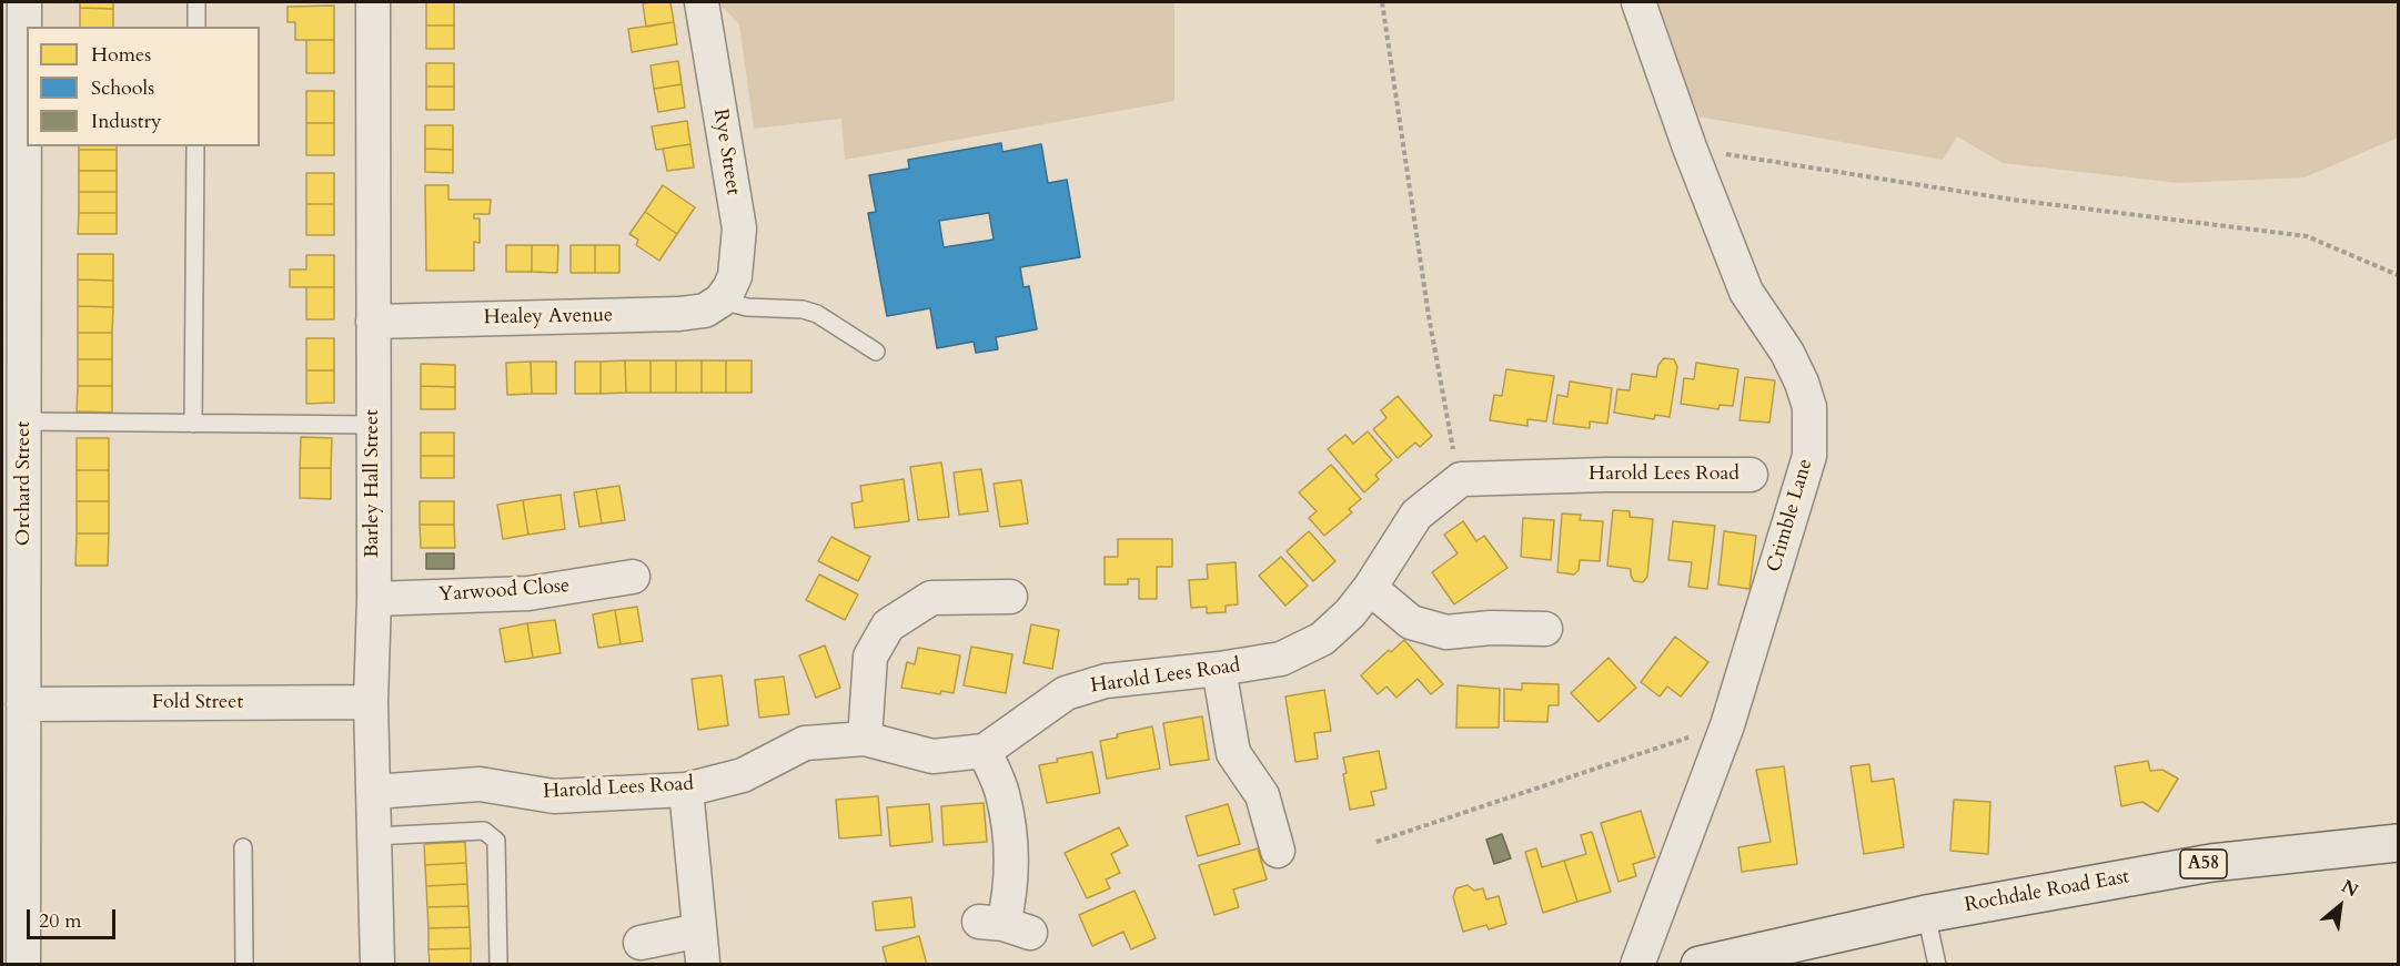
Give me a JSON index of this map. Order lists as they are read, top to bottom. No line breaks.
{"streets":{"highway":["A58","Rochdale Road East"],"street":["Rye Street","Healey Avenue","Harold Lees Road","Orchard Street","Barley Hall Street","Crimble Lane","Yarwood Close","Fold Street"]},"crossings":[["Rye Street","Healey Avenue"],["Healey Avenue","Barley Hall Street"],["Harold Lees Road","Barley Hall Street"],["Orchard Street","Fold Street"],["Barley Hall Street","Yarwood Close"],["Barley Hall Street","Fold Street"]],"legend":["Homes","Schools","Industry"],"scale_bar":"20 m","north":"top right"}
